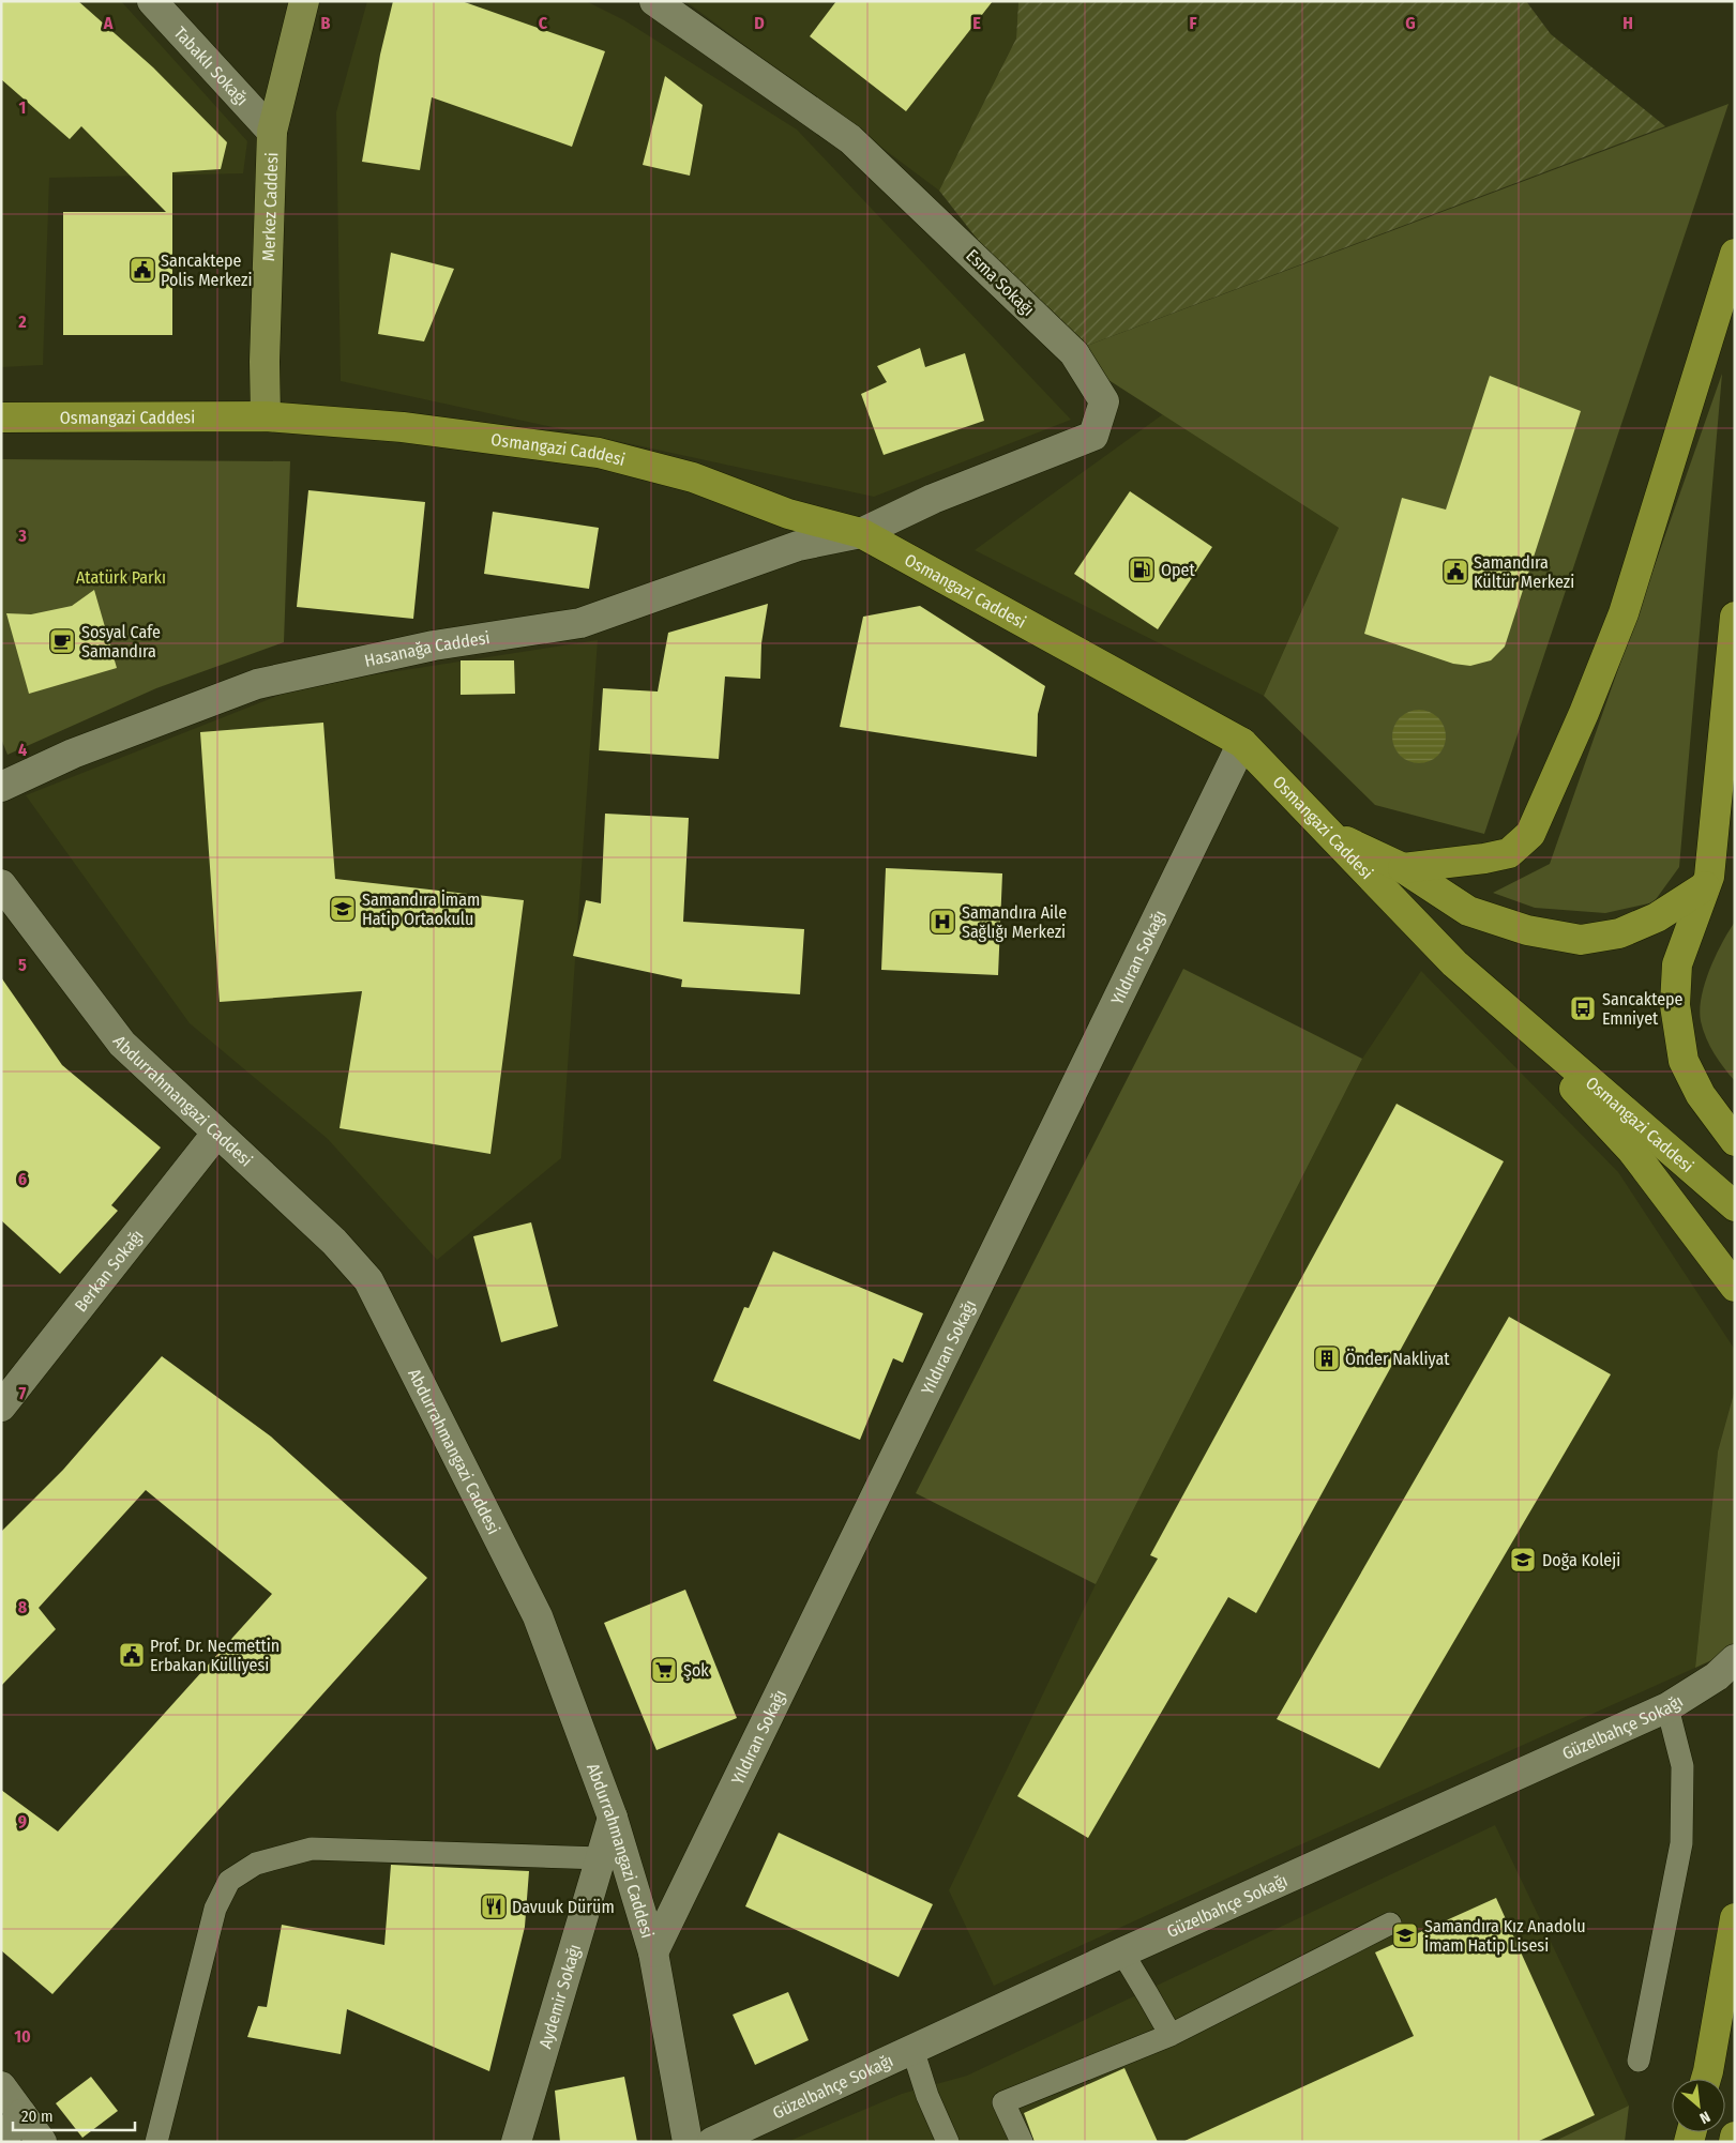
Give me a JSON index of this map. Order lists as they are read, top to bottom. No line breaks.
{"streets":{"main road":["Merkez Caddesi","Osmangazi Caddesi"],"street":["Tabaklı Sokağı","Esma Sokağı","Hasanağa Caddesi","Yıldıran Sokağı","Abdurrahmangazi Caddesi","Berkan Sokağı","Güzelbahçe Sokağı","Aydemir Sokağı"]},"crossings":[["Tabaklı Sokağı","Merkez Caddesi"],["Merkez Caddesi","Osmangazi Caddesi"],["Esma Sokağı","Osmangazi Caddesi"],["Esma Sokağı","Hasanağa Caddesi"],["Osmangazi Caddesi","Hasanağa Caddesi"],["Osmangazi Caddesi","Yıldıran Sokağı"],["Yıldıran Sokağı","Abdurrahmangazi Caddesi"],["Abdurrahmangazi Caddesi","Berkan Sokağı"],["Abdurrahmangazi Caddesi","Aydemir Sokağı"]],"parks":["Atatürk Parkı"],"places":{"public building":["Sancaktepe Polis Merkezi","Samandıra Kültür Merkezi","Prof. Dr. Necmettin Erbakan Külliyesi"],"fuel station":["Opet"],"cafe":["Sosyal Cafe Samandıra"],"school or university":["Samandıra İmam Hatip Ortaokulu","Doğa Koleji","Samandıra Kız Anadolu İmam Hatip Lisesi"],"hospital":["Samandıra Aile Sağlığı Merkezi"],"bus stop":["Sancaktepe Emniyet"],"building":["Önder Nakliyat"],"supermarket":["Şok"],"restaurant":["Davuuk Dürüm"]},"scale_bar":"20 m","north":"bottom right","grid":{"columns":["A","B","C","D","E","F","G","H"],"rows":["1","2","3","4","5","6","7","8","9","10"]}}
